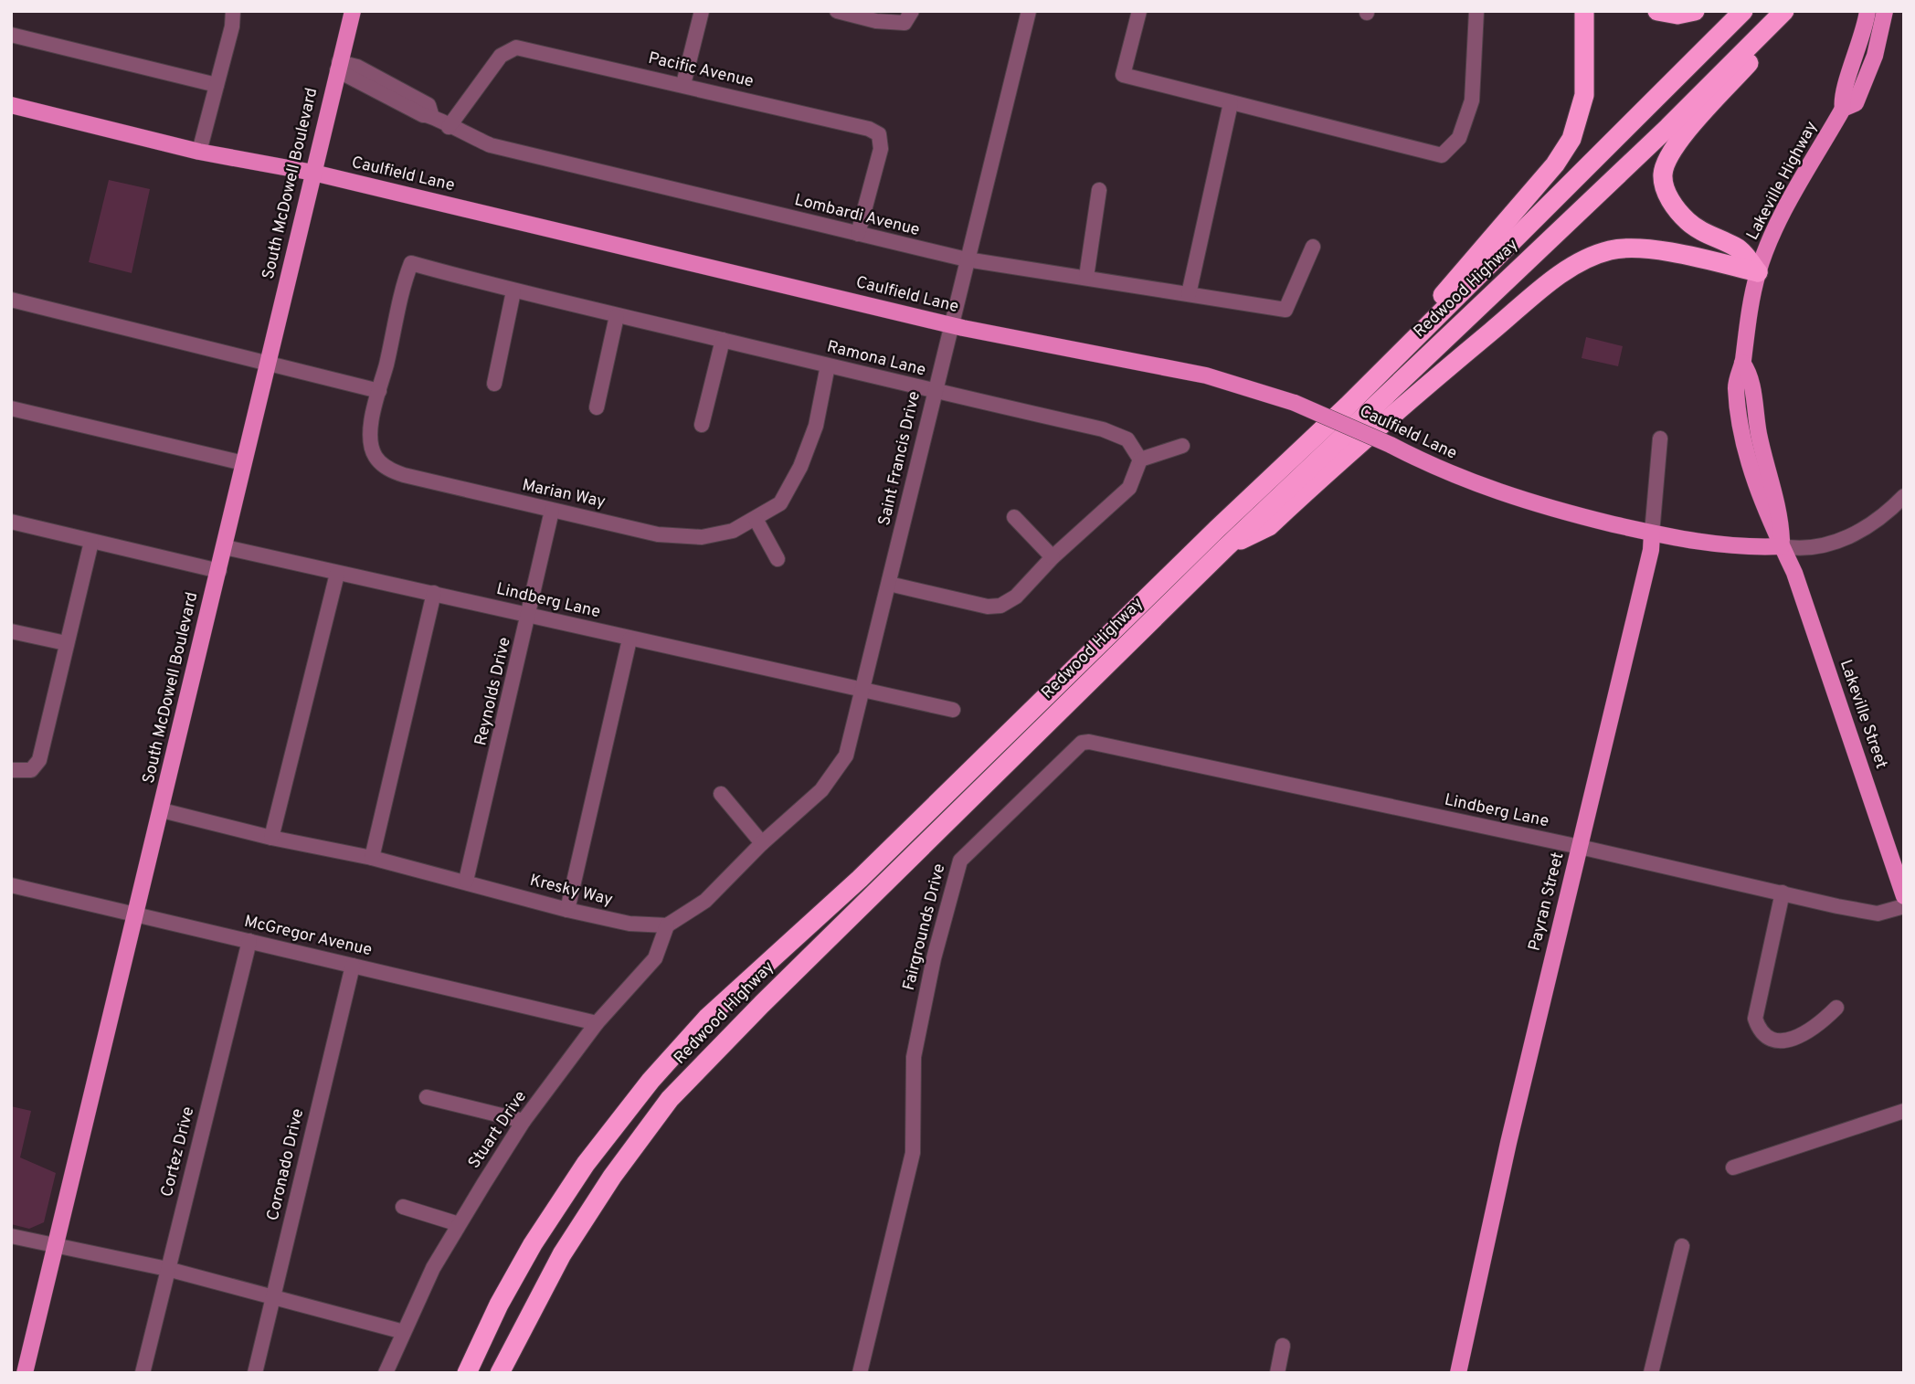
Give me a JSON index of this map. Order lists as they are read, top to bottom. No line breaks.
{"streets":{"highway":["Redwood Highway"],"main road":["Caulfield Lane","Lakeville Highway","South McDowell Boulevard","Lakeville Street","Payran Street"],"street":["Pacific Avenue","Lombardi Avenue","Ramona Lane","Saint Francis Drive","Marian Way","Lindberg Lane","Reynolds Drive","Kresky Way","Fairgrounds Drive","McGregor Avenue","Stuart Drive","Cortez Drive","Coronado Drive"]},"crossings":[["Pacific Avenue","Lombardi Avenue"],["Caulfield Lane","South McDowell Boulevard"],["Caulfield Lane","Saint Francis Drive"],["Caulfield Lane","Lakeville Street"],["Caulfield Lane","Payran Street"],["Lakeville Highway","Lakeville Street"],["South McDowell Boulevard","Lombardi Avenue"],["South McDowell Boulevard","Lindberg Lane"],["South McDowell Boulevard","Kresky Way"],["South McDowell Boulevard","McGregor Avenue"],["Lombardi Avenue","Saint Francis Drive"],["Ramona Lane","Saint Francis Drive"],["Ramona Lane","Marian Way"],["Saint Francis Drive","Lindberg Lane"],["Marian Way","Reynolds Drive"],["Lindberg Lane","Reynolds Drive"],["Lindberg Lane","Payran Street"],["Lindberg Lane","Fairgrounds Drive"],["Reynolds Drive","Kresky Way"],["Kresky Way","Stuart Drive"],["McGregor Avenue","Stuart Drive"],["McGregor Avenue","Cortez Drive"],["McGregor Avenue","Coronado Drive"]]}
